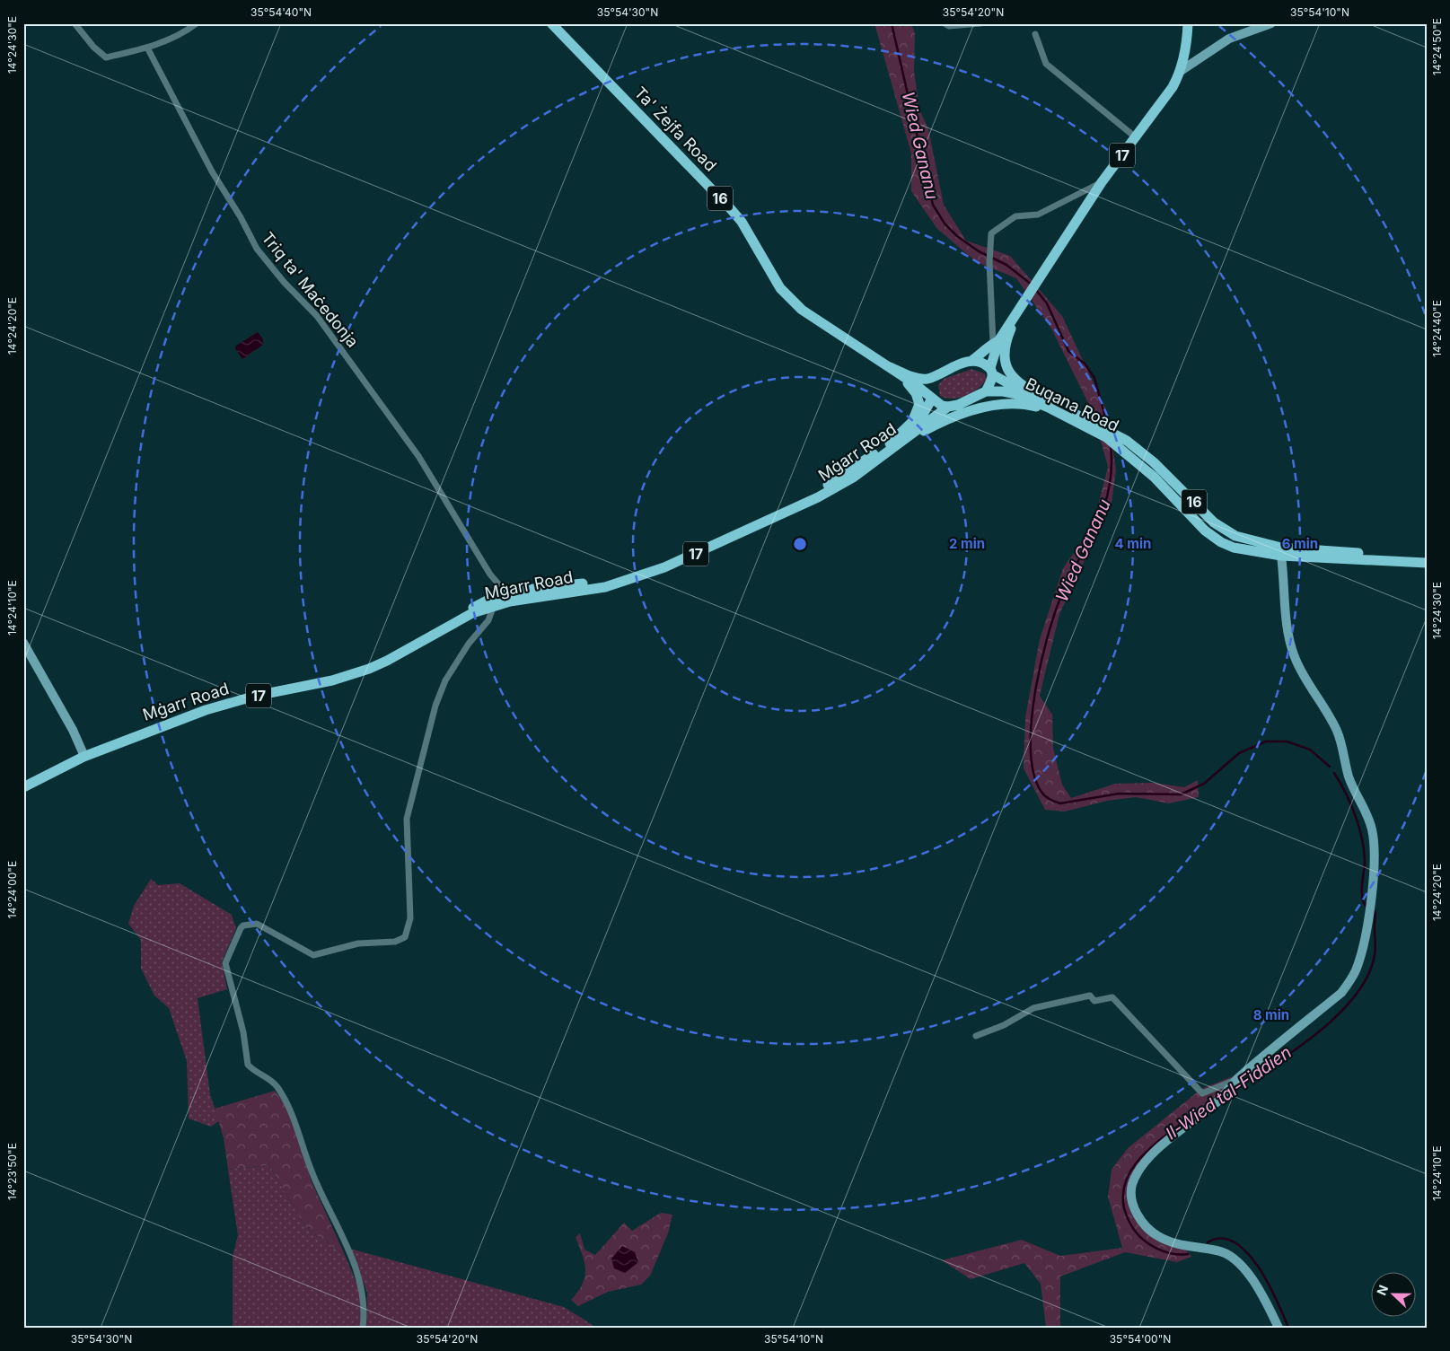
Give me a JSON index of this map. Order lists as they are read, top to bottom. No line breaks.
{"streets":{"main road":["Ta' Żejfa Road","17","16","Buqana Road","Mġarr Road"],"street":["Triq ta' Maċedonja"]},"crossings":[["Ta' Żejfa Road","16"],["Ta' Żejfa Road","Mġarr Road"],["17","16"],["17","Buqana Road"],["16","Buqana Road"],["16","Mġarr Road"],["Triq ta' Maċedonja","Mġarr Road"]],"water":["Wied Gananu","Il-Wied tal-Fiddien"],"north":"left","coordinates":["35°54'40\"N","35°54'30\"N","35°54'20\"N","35°54'10\"N","14°24'30\"E","14°24'50\"E","14°24'20\"E","14°24'40\"E","14°24'10\"E","14°24'00\"E","14°23'50\"E","35°54'00\"N"],"rings":["2 min","4 min","6 min","8 min"]}
